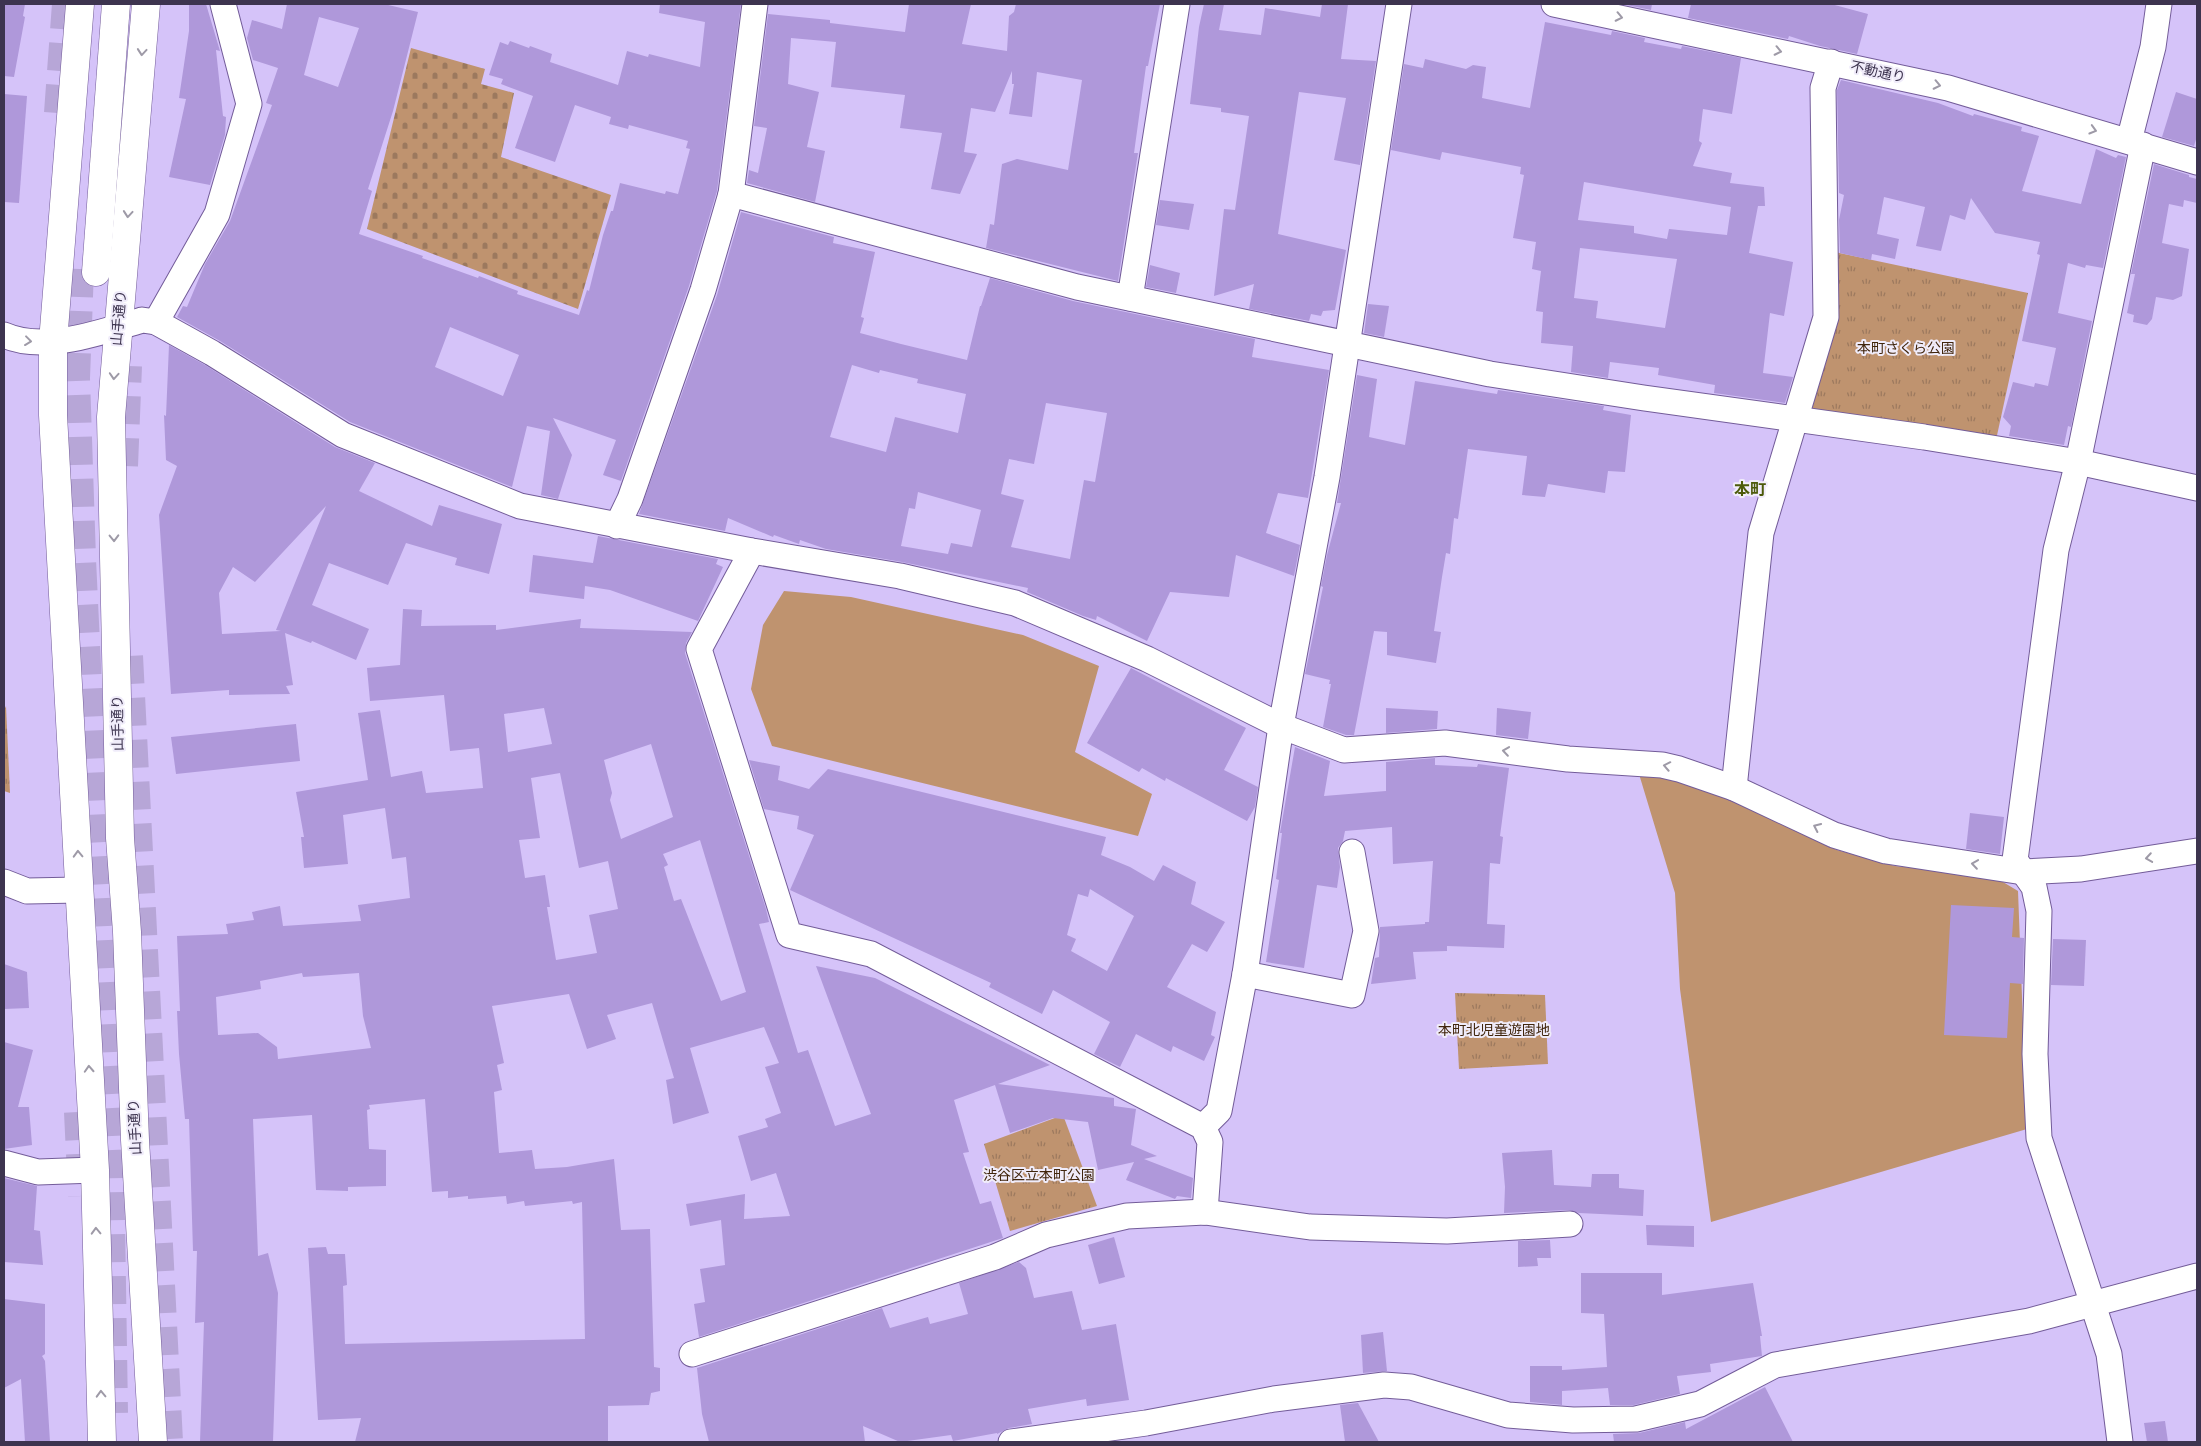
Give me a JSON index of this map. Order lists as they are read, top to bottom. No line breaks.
{"streets":{"main road":["山手通り"],"street":["不動通り"]},"one_way":["不動通り"],"districts":["本町"],"parks":["本町さくら公園","本町北児童遊園地","渋谷区立本町公園"]}
